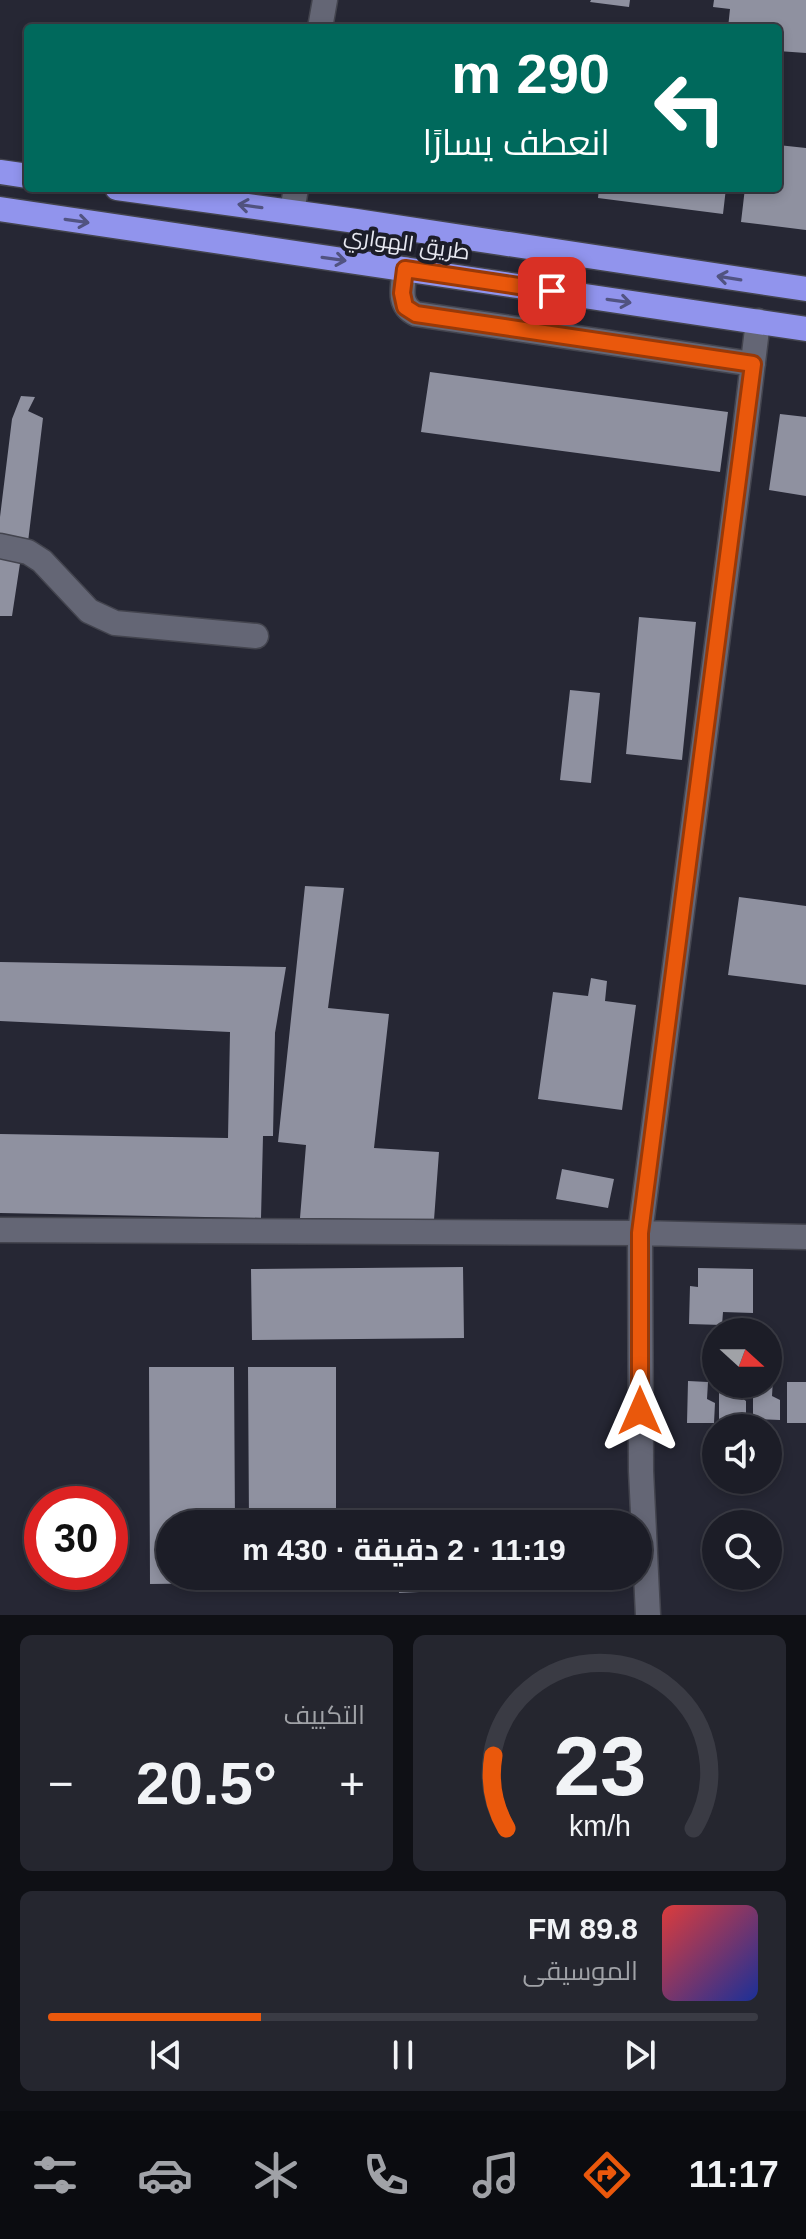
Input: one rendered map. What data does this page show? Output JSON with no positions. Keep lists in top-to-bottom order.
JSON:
{
  "streets": {
    "highway": ["طريق الهواري"]
  },
  "north": "right",
  "page": {
    "turn": ["290 m", "انعطف يسارًا"],
    "limit": "30",
    "trip": "11:19 · 2 دقيقة · 430 m",
    "tile": "التكييف",
    "heat": ["−", "20.5°", "+"],
    "song": ["89.8 FM", "الموسيقى"],
    "tabs": "11:17",
    "gauge": ["23", "km/h"]
  }
}
